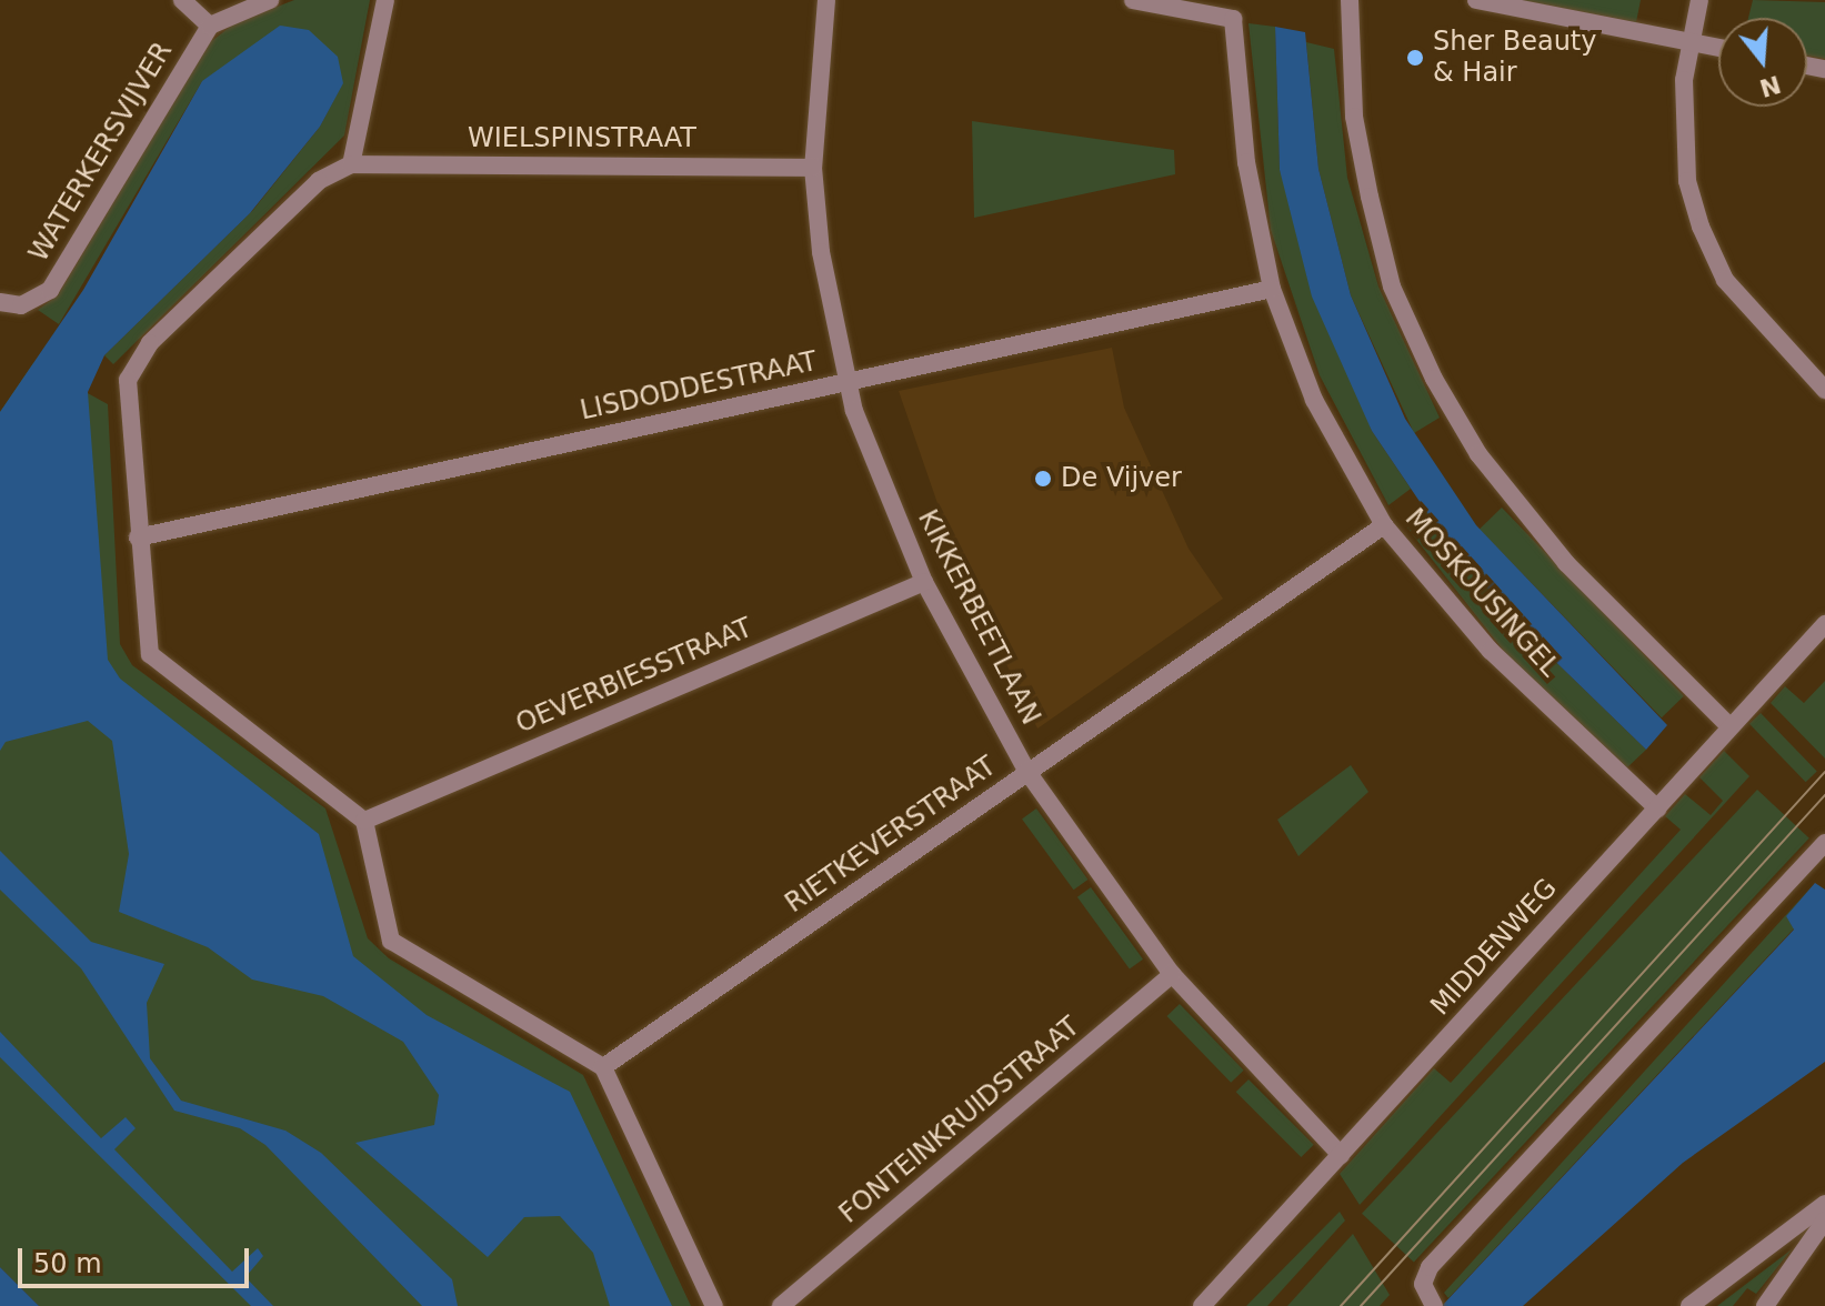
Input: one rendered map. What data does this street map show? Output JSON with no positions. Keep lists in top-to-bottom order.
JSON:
{
  "streets": {
    "street": [
      "WIELSPINSTRAAT",
      "WATERKERSVIJVER",
      "LISDODDESTRAAT",
      "MOSKOUSINGEL",
      "KIKKERBEETLAAN",
      "OEVERBIESSTRAAT",
      "RIETKEVERSTRAAT",
      "MIDDENWEG",
      "FONTEINKRUIDSTRAAT"
    ]
  },
  "crossings": [
    ["WIELSPINSTRAAT", "KIKKERBEETLAAN"],
    ["LISDODDESTRAAT", "MOSKOUSINGEL"],
    ["LISDODDESTRAAT", "KIKKERBEETLAAN"],
    ["MOSKOUSINGEL", "RIETKEVERSTRAAT"],
    ["MOSKOUSINGEL", "MIDDENWEG"],
    ["KIKKERBEETLAAN", "OEVERBIESSTRAAT"],
    ["KIKKERBEETLAAN", "RIETKEVERSTRAAT"],
    ["KIKKERBEETLAAN", "MIDDENWEG"],
    ["KIKKERBEETLAAN", "FONTEINKRUIDSTRAAT"]
  ],
  "places": ["Sher Beauty & Hair", "De Vijver"],
  "scale_bar": "50 m",
  "north": "bottom"
}
